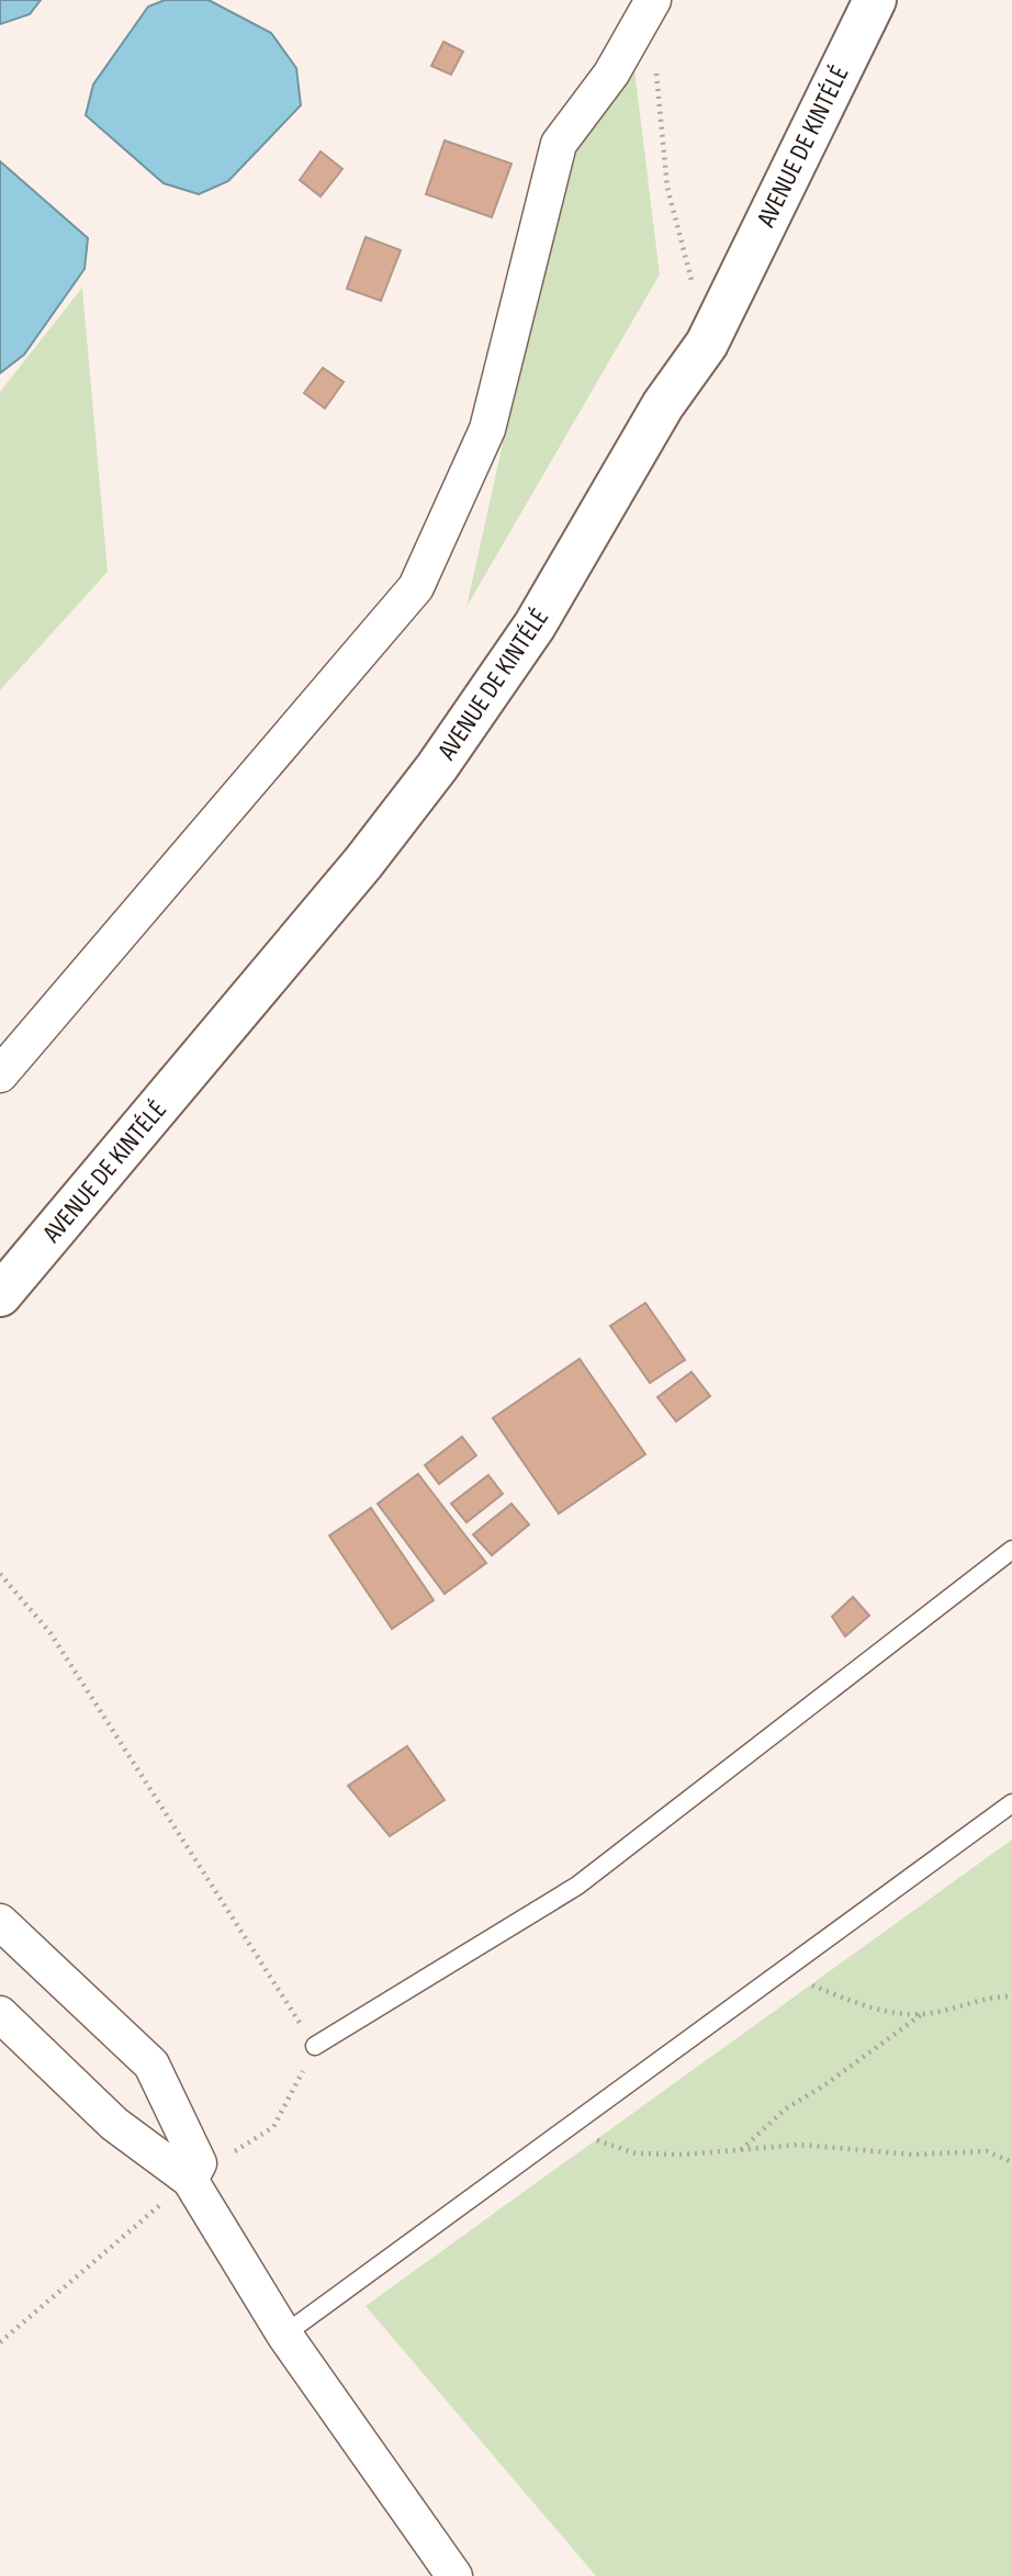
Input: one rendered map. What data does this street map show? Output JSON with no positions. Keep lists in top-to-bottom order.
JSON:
{
  "streets": {
    "main road": ["AVENUE DE KINTÉLÉ"]
  }
}
